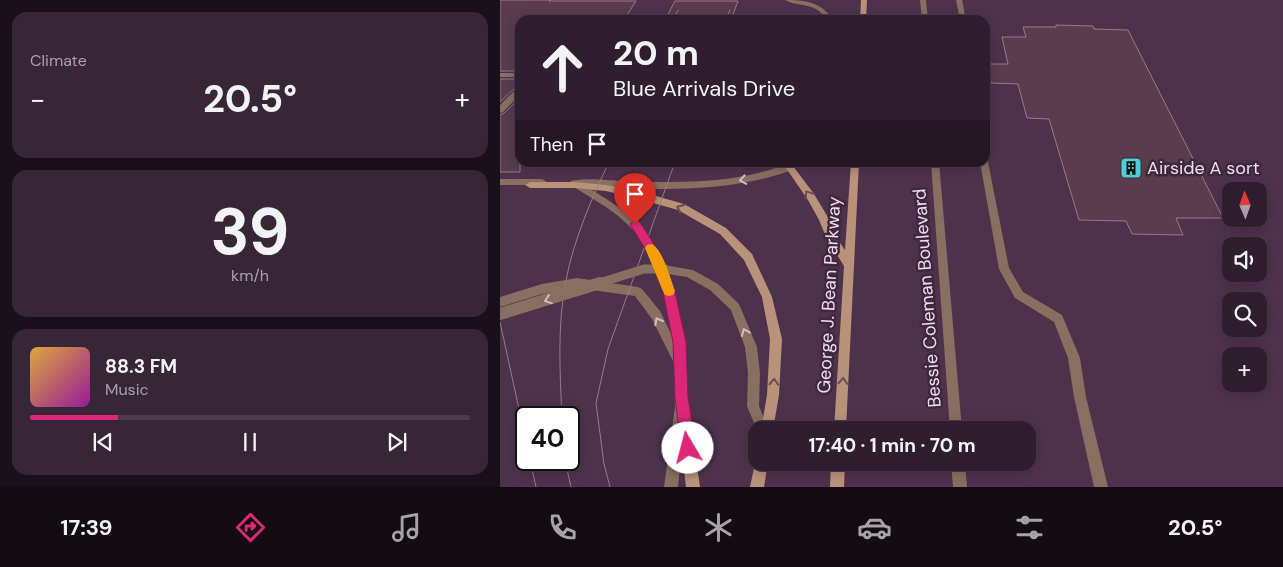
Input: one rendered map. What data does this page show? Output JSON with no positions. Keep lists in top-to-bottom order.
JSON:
{
  "streets": {
    "street": ["George J. Bean Parkway", "Bessie Coleman Boulevard"]
  },
  "one_way": ["George J. Bean Parkway"],
  "places": {
    "building": ["Airside A sort"]
  },
  "north": "top",
  "page": {
    "tile": [
      "Climate",
      ["39", "km/h"]
    ],
    "turn": ["20 m", "Blue Arrivals Drive"],
    "heat": ["−", "20.5°", "+"],
    "then": "Then",
    "map_buttons": "+",
    "song": ["88.3 FM", "Music"],
    "limit": "40",
    "trip": "17:40 · 1 min · 70 m",
    "tabs": ["17:39", "20.5°"]
  }
}
